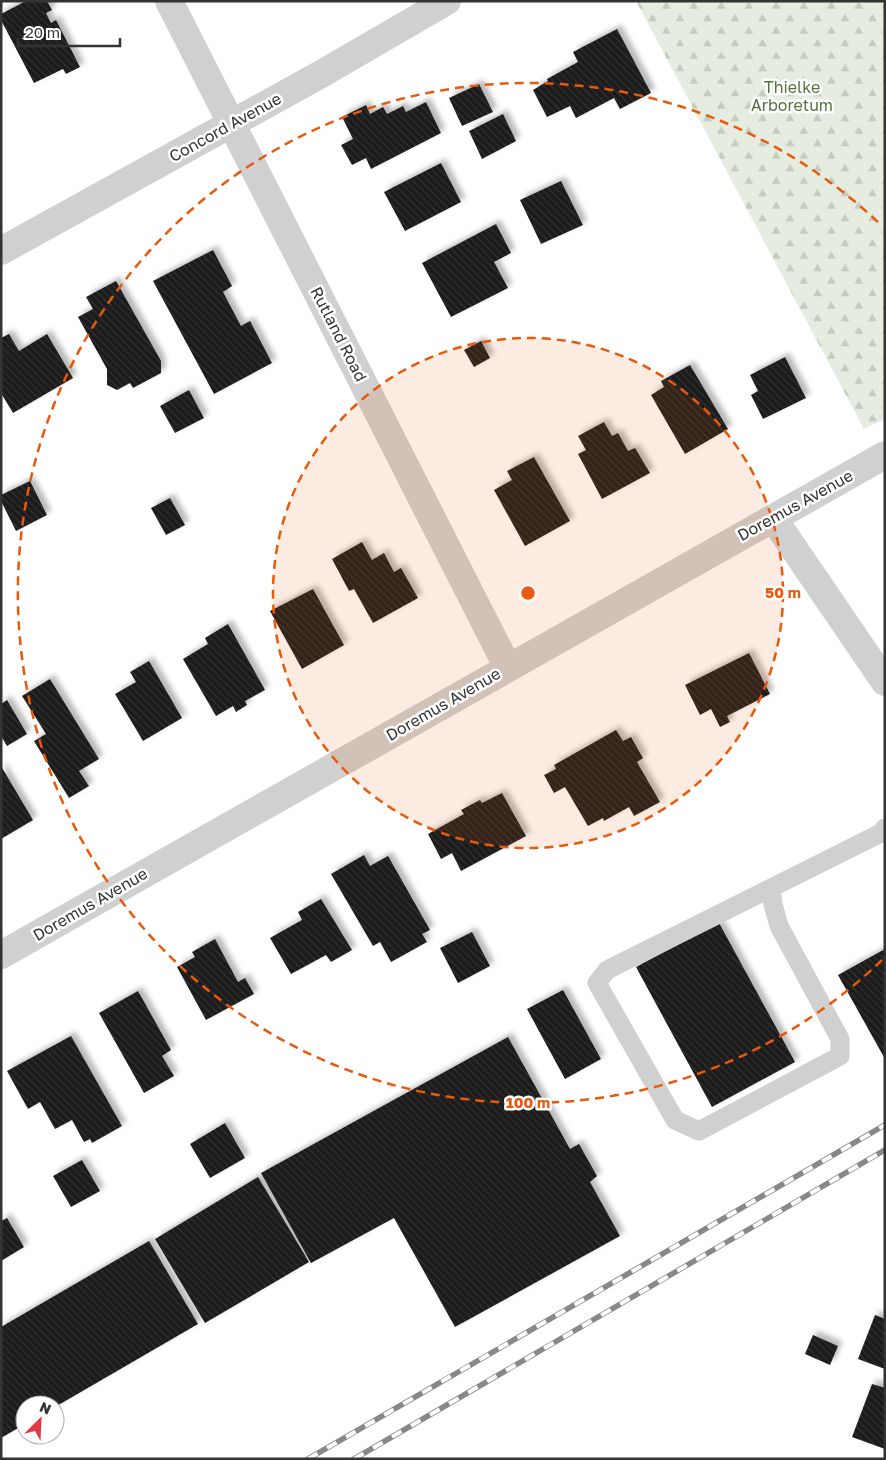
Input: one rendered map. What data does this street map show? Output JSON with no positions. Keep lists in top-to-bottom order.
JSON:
{
  "streets": {
    "street": ["Concord Avenue", "Rutland Road", "Doremus Avenue"]
  },
  "crossings": [
    ["Concord Avenue", "Rutland Road"],
    ["Rutland Road", "Doremus Avenue"]
  ],
  "parks": ["Thielke Arboretum"],
  "scale_bar": "20 m",
  "north": "top right",
  "rings": ["50 m", "100 m"]
}
